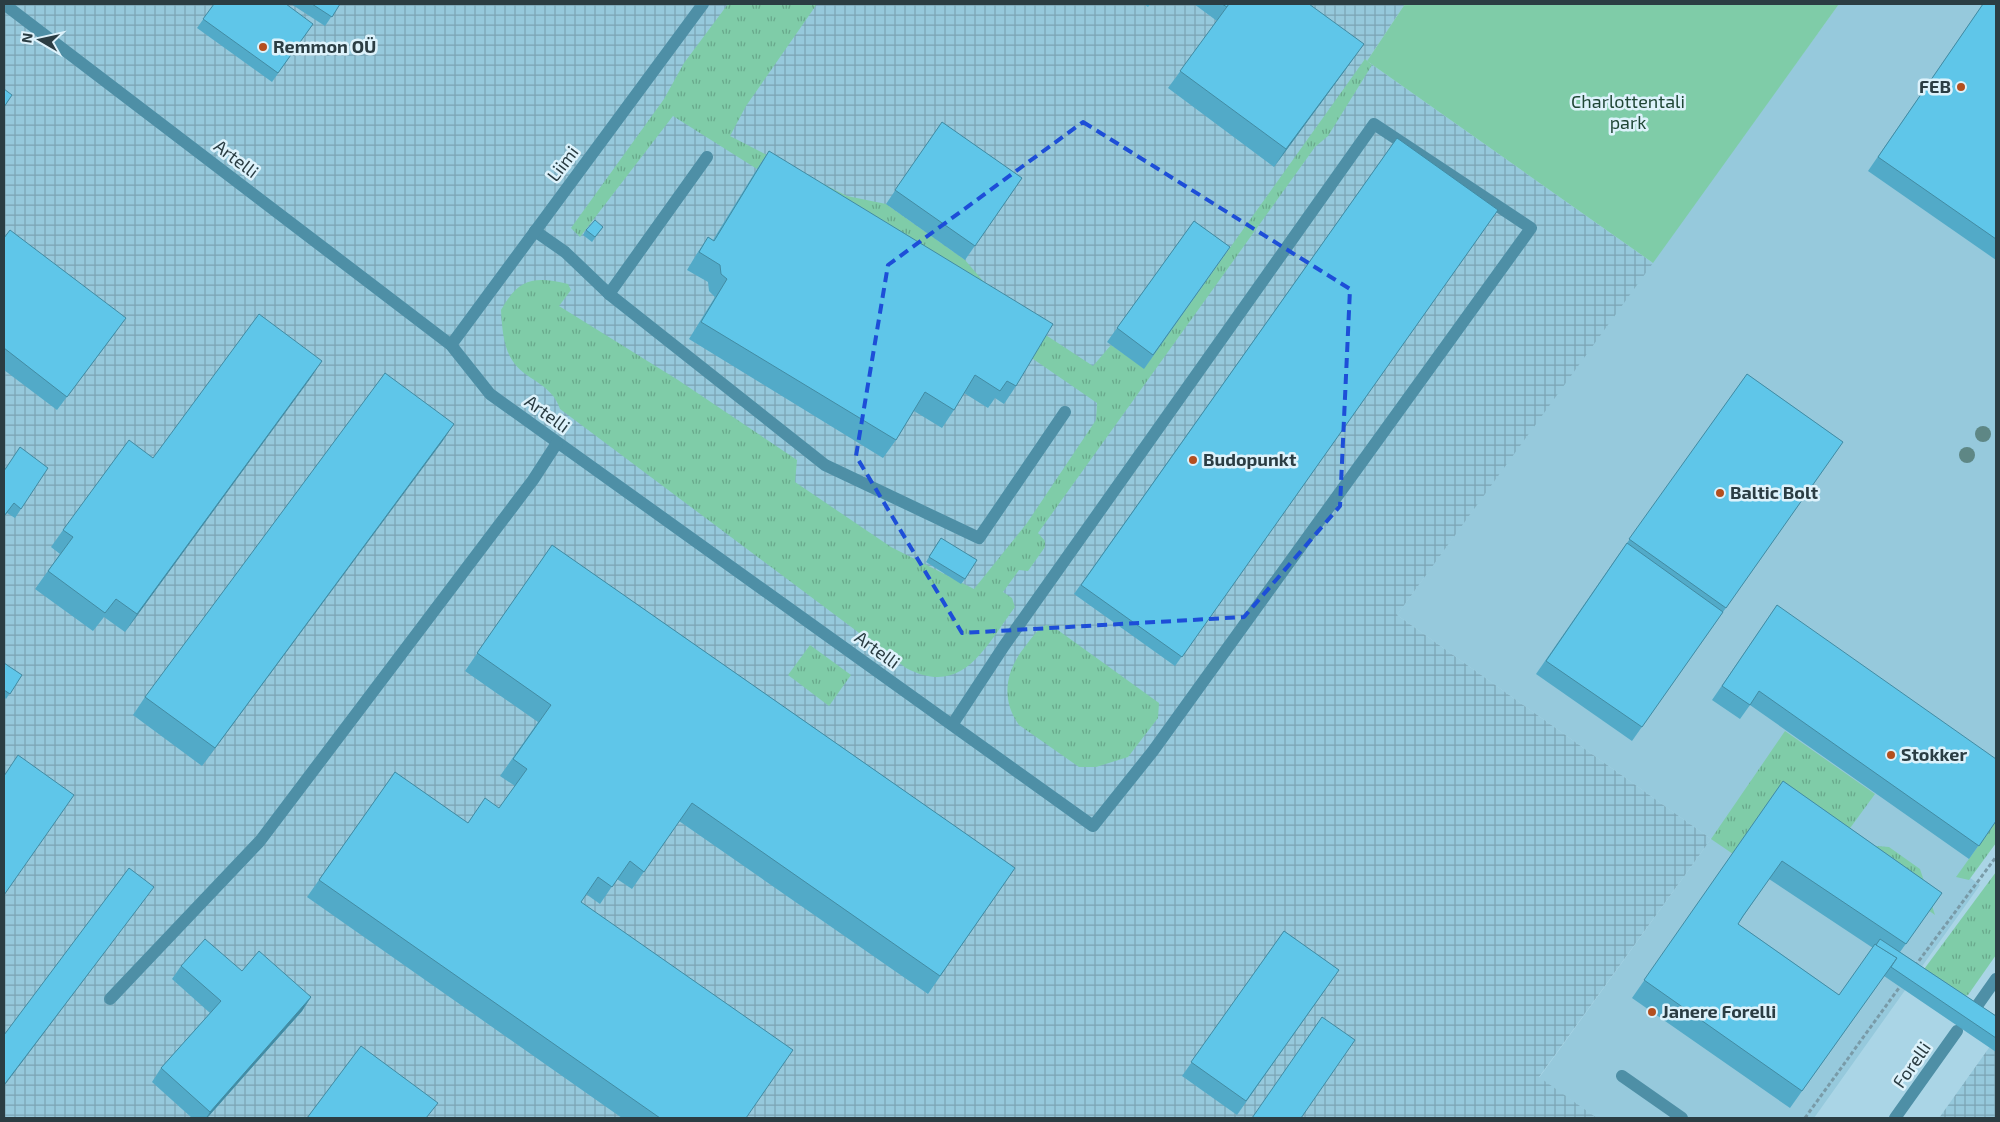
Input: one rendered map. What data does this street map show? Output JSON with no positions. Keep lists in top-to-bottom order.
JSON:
{
  "streets": {
    "street": ["Artelli", "Liimi", "Forelli"]
  },
  "crossings": [
    ["Artelli", "Liimi"]
  ],
  "parks": ["Charlottentali park"],
  "places": [
    "Remmon OÜ",
    "FEB",
    "Budopunkt",
    "Baltic Bolt",
    "Stokker",
    "Janere Forelli"
  ],
  "north": "left"
}
